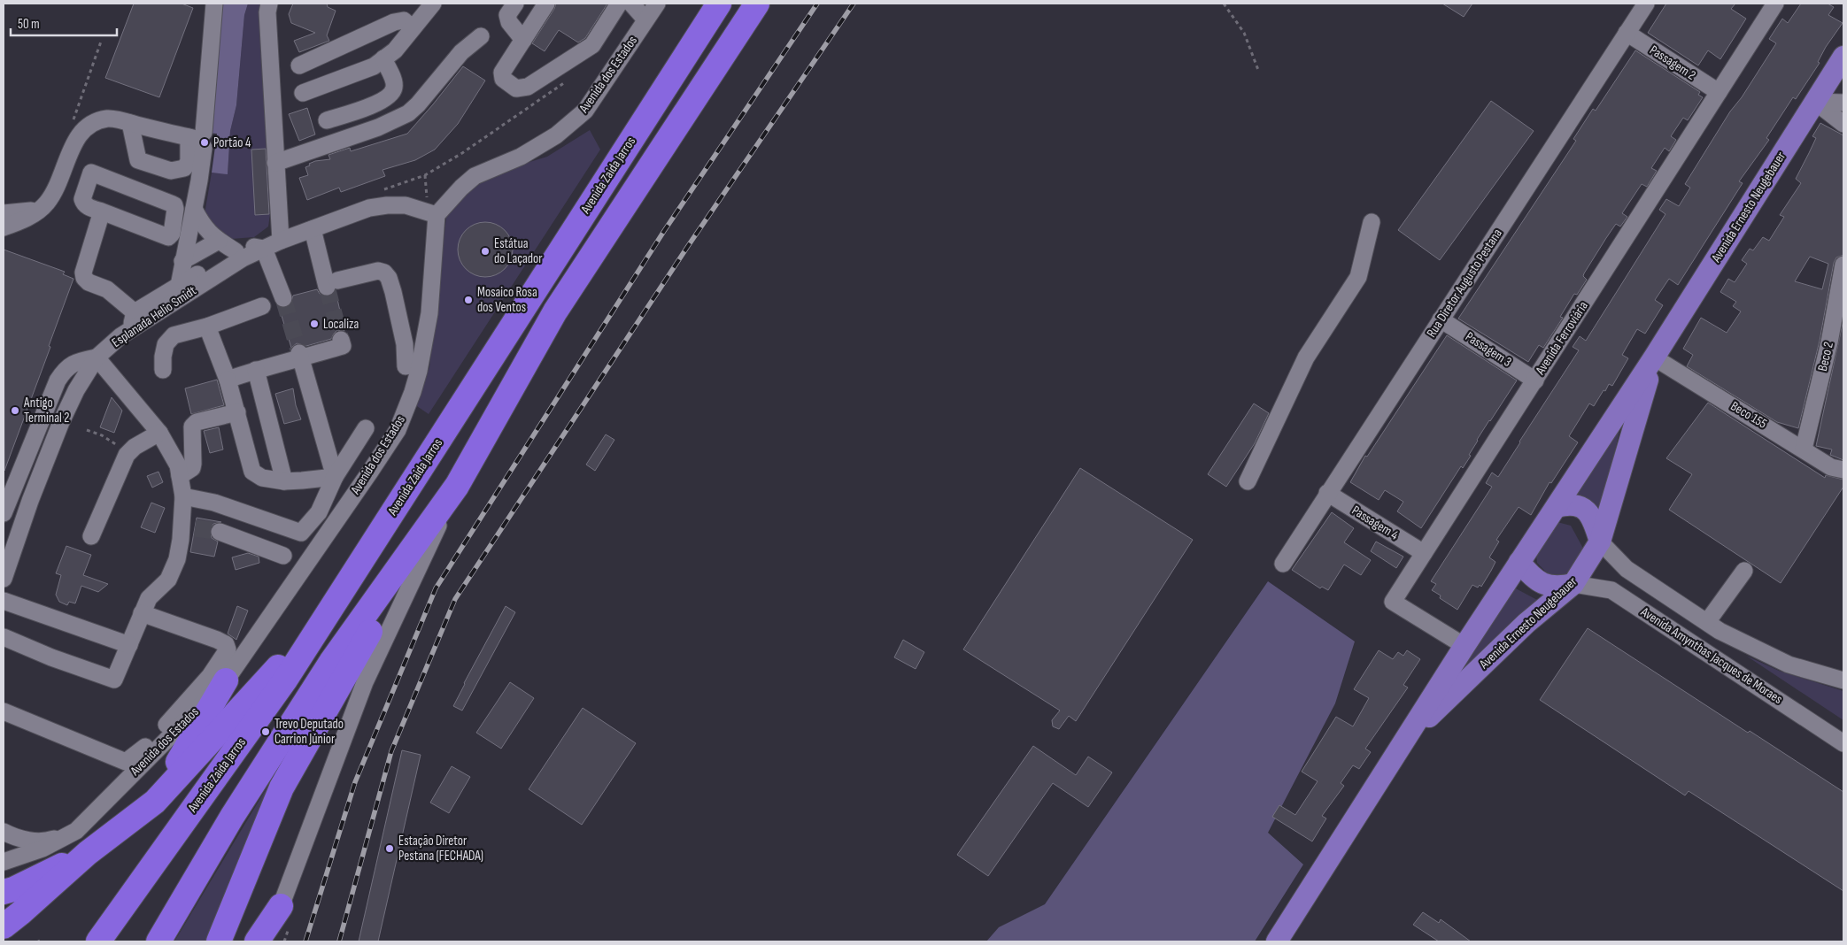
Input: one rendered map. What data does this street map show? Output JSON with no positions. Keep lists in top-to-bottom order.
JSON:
{
  "streets": {
    "highway": ["Avenida Zaida Jarros"],
    "main road": ["Avenida Ernesto Neugebauer"],
    "street": [
      "Passagem 2",
      "Avenida dos Estados",
      "Rua Diretor Augusto Pestana",
      "Esplanada Helio Smidt",
      "Avenida Ferroviária",
      "Passagem 3",
      "Beco 2",
      "Beco 155",
      "Passagem 4",
      "Avenida Amynthas Jacques de Moraes"
    ]
  },
  "crossings": [
    ["Passagem 2", "Rua Diretor Augusto Pestana"],
    ["Passagem 2", "Avenida Ferroviária"],
    ["Avenida dos Estados", "Esplanada Helio Smidt"],
    ["Avenida Ernesto Neugebauer", "Avenida Ferroviária"],
    ["Avenida Ernesto Neugebauer", "Beco 155"],
    ["Avenida Ernesto Neugebauer", "Avenida Amynthas Jacques de Moraes"],
    ["Rua Diretor Augusto Pestana", "Passagem 3"],
    ["Rua Diretor Augusto Pestana", "Passagem 4"],
    ["Avenida Ferroviária", "Passagem 3"],
    ["Avenida Ferroviária", "Passagem 4"],
    ["Beco 2", "Beco 155"]
  ],
  "places": [
    "Portão 4",
    "Estátua do Laçador",
    "Mosaico Rosa dos Ventos",
    "Localiza",
    "Antigo Terminal 2",
    "Trevo Deputado Carrion Júnior",
    "Estação Diretor Pestana (FECHADA)"
  ],
  "scale_bar": "50 m"
}
